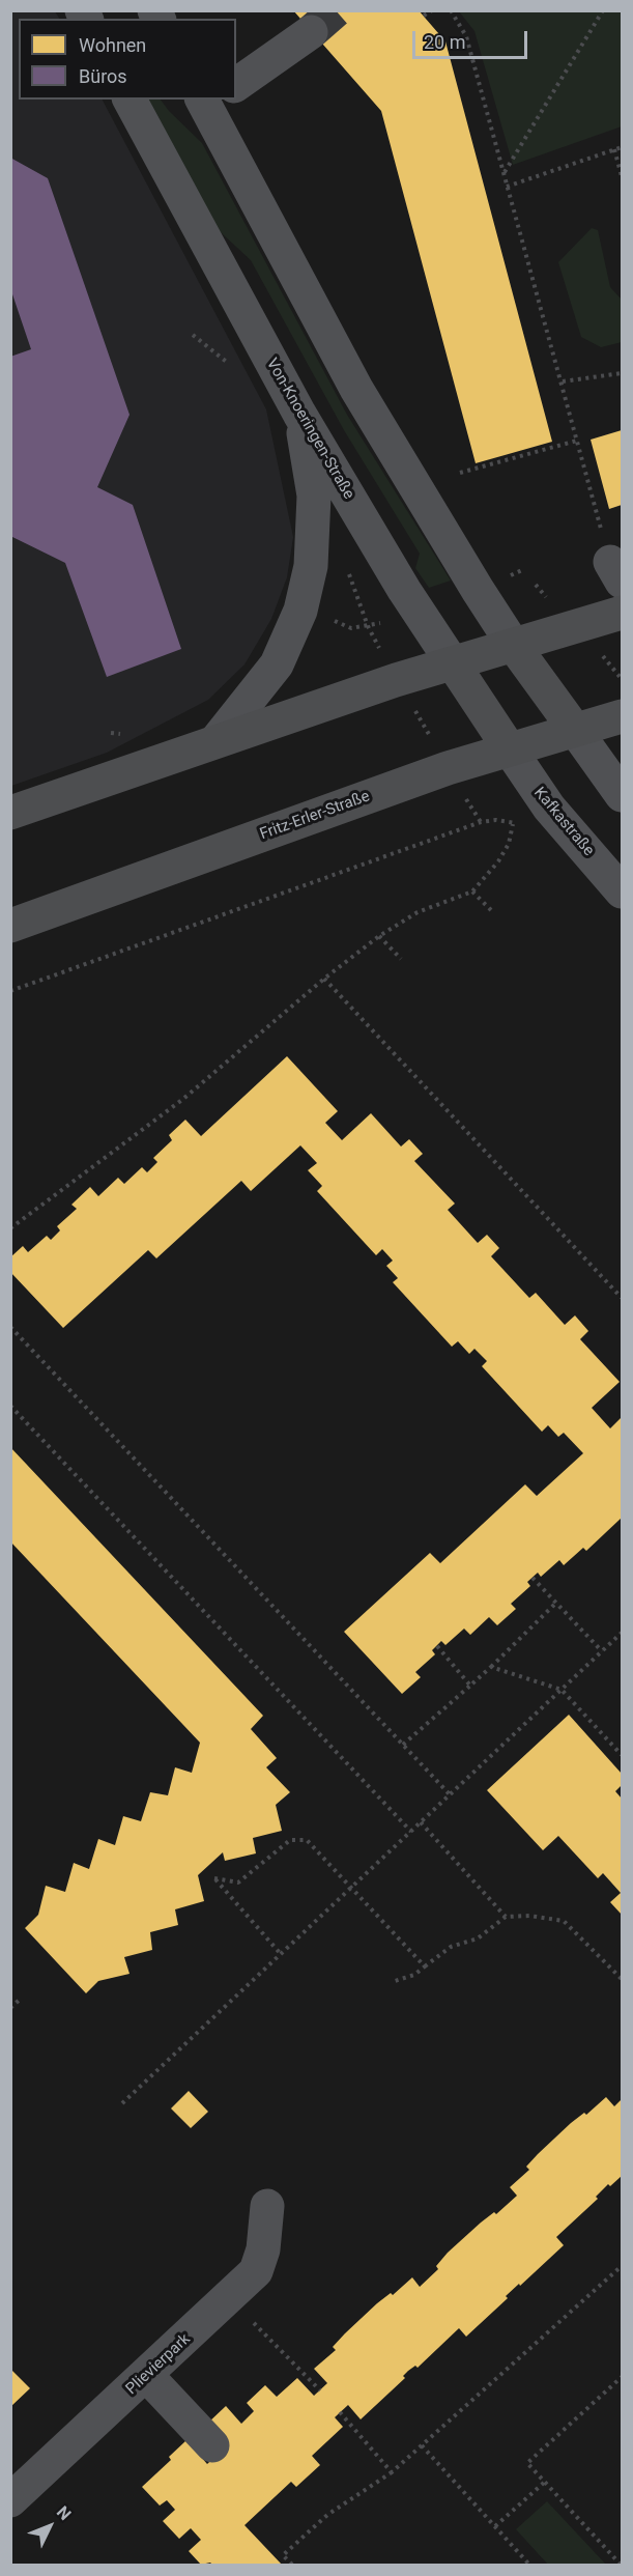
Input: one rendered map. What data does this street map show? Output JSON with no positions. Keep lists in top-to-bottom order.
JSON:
{
  "streets": {
    "main road": ["Von-Knoeringen-Straße", "Fritz-Erler-Straße"],
    "street": ["Kafkastraße", "Plievierpark"]
  },
  "crossings": [
    ["Von-Knoeringen-Straße", "Fritz-Erler-Straße"],
    ["Von-Knoeringen-Straße", "Kafkastraße"],
    ["Fritz-Erler-Straße", "Kafkastraße"]
  ],
  "legend": ["Wohnen", "Büros"],
  "scale_bar": "20 m",
  "north": "top right"
}
